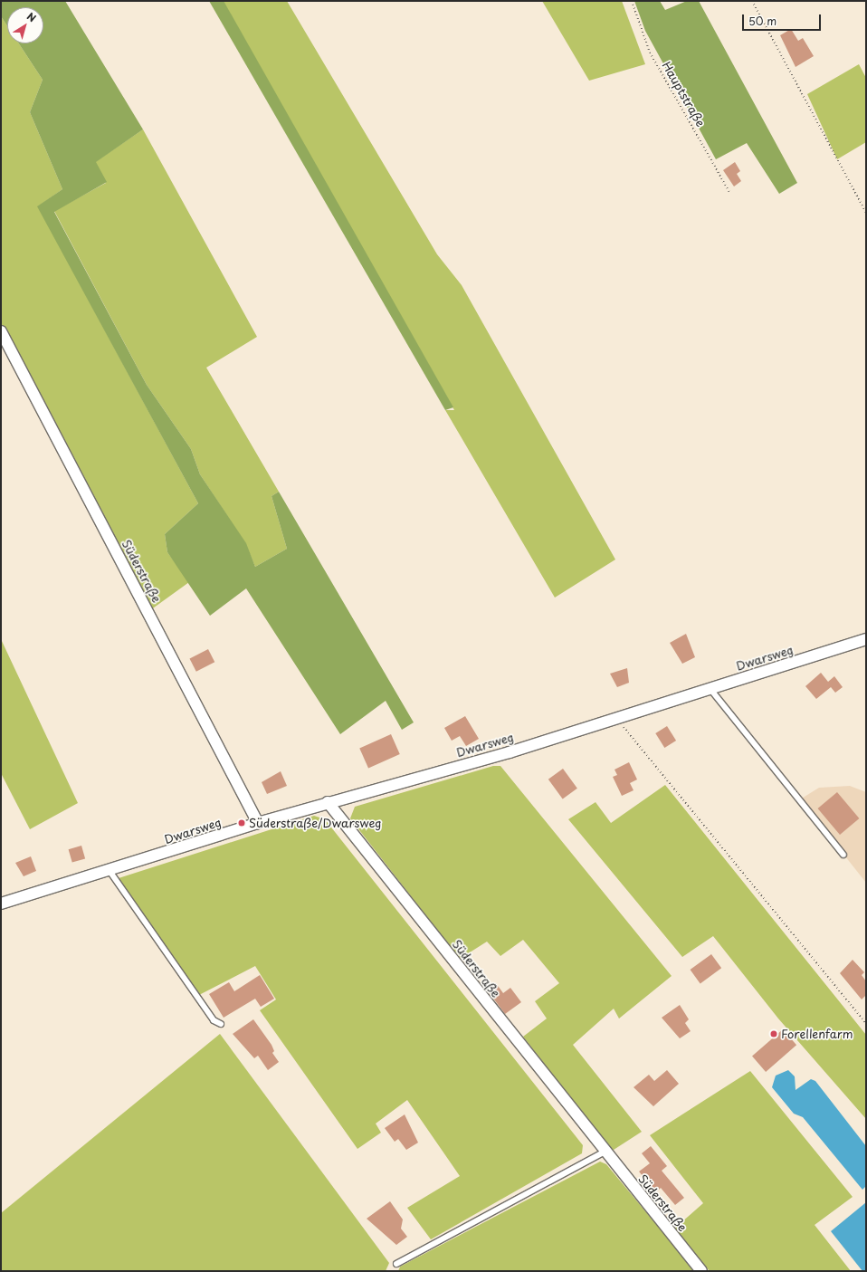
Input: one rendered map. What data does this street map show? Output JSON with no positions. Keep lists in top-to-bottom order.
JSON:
{
  "streets": {
    "street": ["Süderstraße", "Dwarsweg"],
    "path": ["Hauptstraße"]
  },
  "crossings": [
    ["Süderstraße", "Dwarsweg"]
  ],
  "places": ["Süderstraße/Dwarsweg", "Forellenfarm"],
  "scale_bar": "50 m",
  "north": "top right"
}
